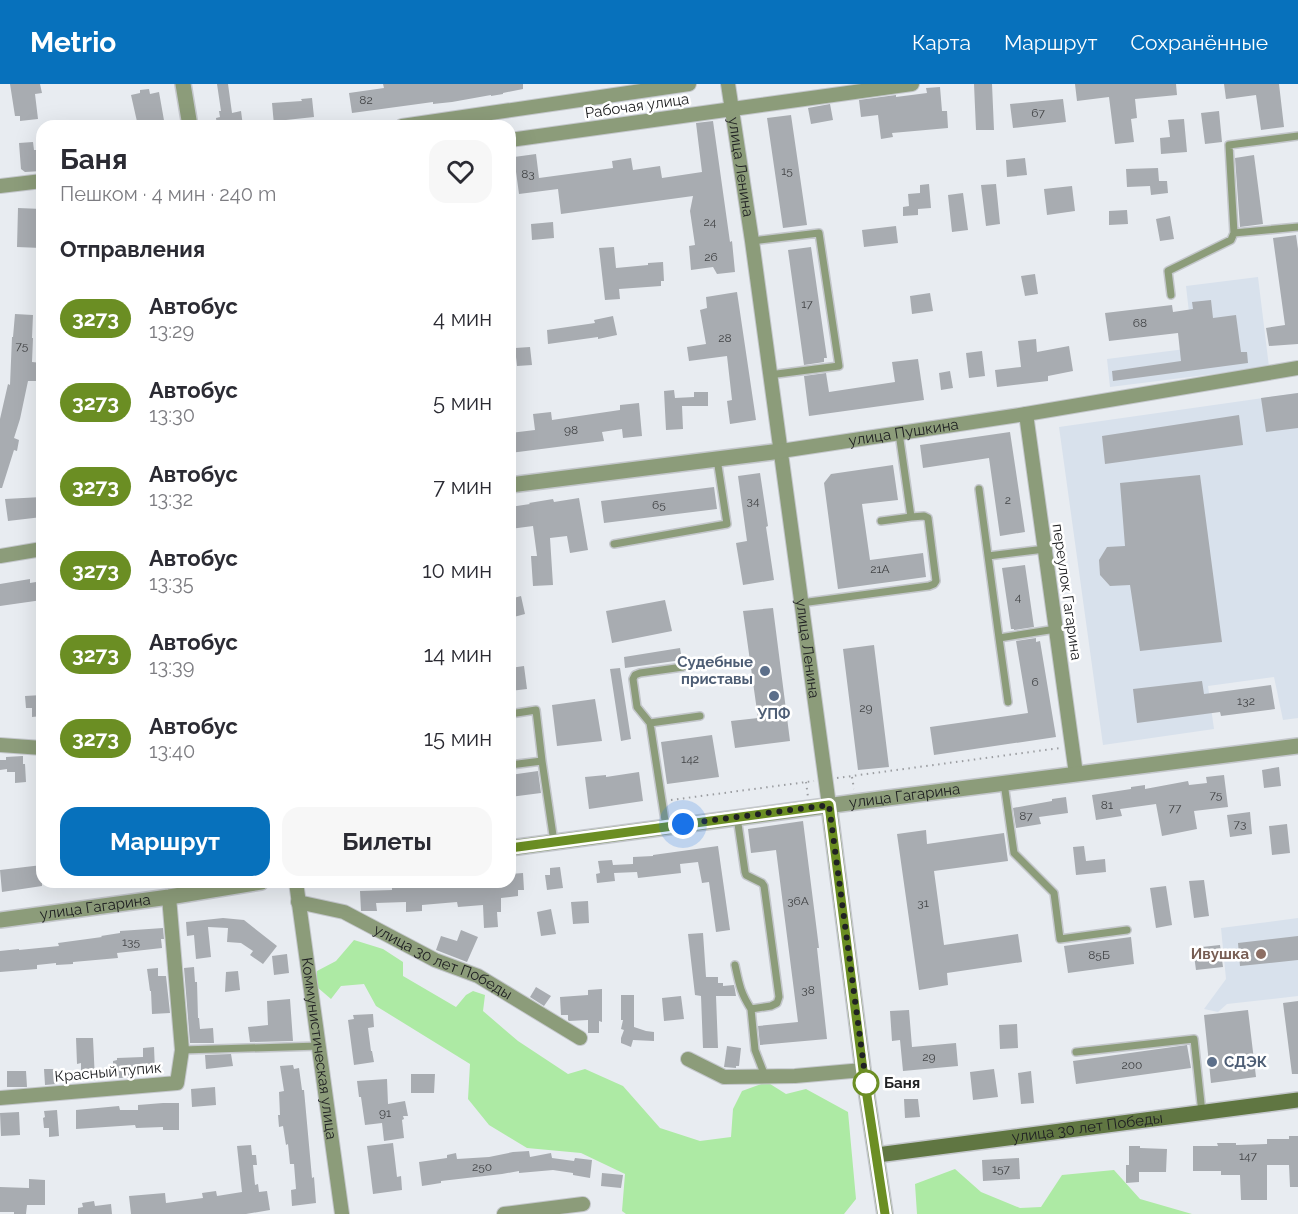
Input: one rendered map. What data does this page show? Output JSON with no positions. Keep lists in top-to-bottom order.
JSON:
{
  "streets": {
    "main road": ["улица 30 лет Победы"],
    "street": [
      "Рабочая улица",
      "улица Ленина",
      "улица Пушкина",
      "переулок Гагарина",
      "улица Гагарина",
      "Коммунистическая улица",
      "Красный тупик"
    ]
  },
  "crossings": [
    ["Рабочая улица", "улица Ленина"],
    ["улица Ленина", "улица Пушкина"],
    ["улица Ленина", "улица Гагарина"],
    ["улица Ленина", "улица 30 лет Победы"],
    ["улица Пушкина", "переулок Гагарина"],
    ["переулок Гагарина", "улица Гагарина"],
    ["улица Гагарина", "Красный тупик"],
    ["улица 30 лет Победы", "Коммунистическая улица"]
  ],
  "places": [
    "Судебные приставы",
    "УПФ",
    "Ивушка",
    "СДЭК",
    "Баня"
  ],
  "lines": ["bus line 3273"],
  "house_numbers": [
    "82",
    "67",
    "15",
    "83",
    "24",
    "26",
    "17",
    "68",
    "28",
    "75",
    "98",
    "2",
    "34",
    "65",
    "21А",
    "4",
    "6",
    "132",
    "29",
    "142",
    "75",
    "81",
    "77",
    "87",
    "73",
    "36А",
    "31",
    "135",
    "85Б",
    "38",
    "29",
    "200",
    "91",
    "147",
    "250",
    "157"
  ],
  "page": {
    "header": "Metrio",
    "nav": ["Карта", "Маршрут", "Сохранённые"],
    "heading": [
      ["Баня", "Пешком · 4 мин · 240 m"],
      "Отправления"
    ],
    "list": [
      {
        "mark": "3273",
        "name": "Автобус",
        "note": "13:29",
        "value": "4 мин"
      },
      {
        "mark": "3273",
        "name": "Автобус",
        "note": "13:30",
        "value": "5 мин"
      },
      {
        "mark": "3273",
        "name": "Автобус",
        "note": "13:32",
        "value": "7 мин"
      },
      {
        "mark": "3273",
        "name": "Автобус",
        "note": "13:35",
        "value": "10 мин"
      },
      {
        "mark": "3273",
        "name": "Автобус",
        "note": "13:39",
        "value": "14 мин"
      },
      {
        "mark": "3273",
        "name": "Автобус",
        "note": "13:40",
        "value": "15 мин"
      }
    ],
    "buttons": ["Маршрут", "Билеты"]
  }
}
